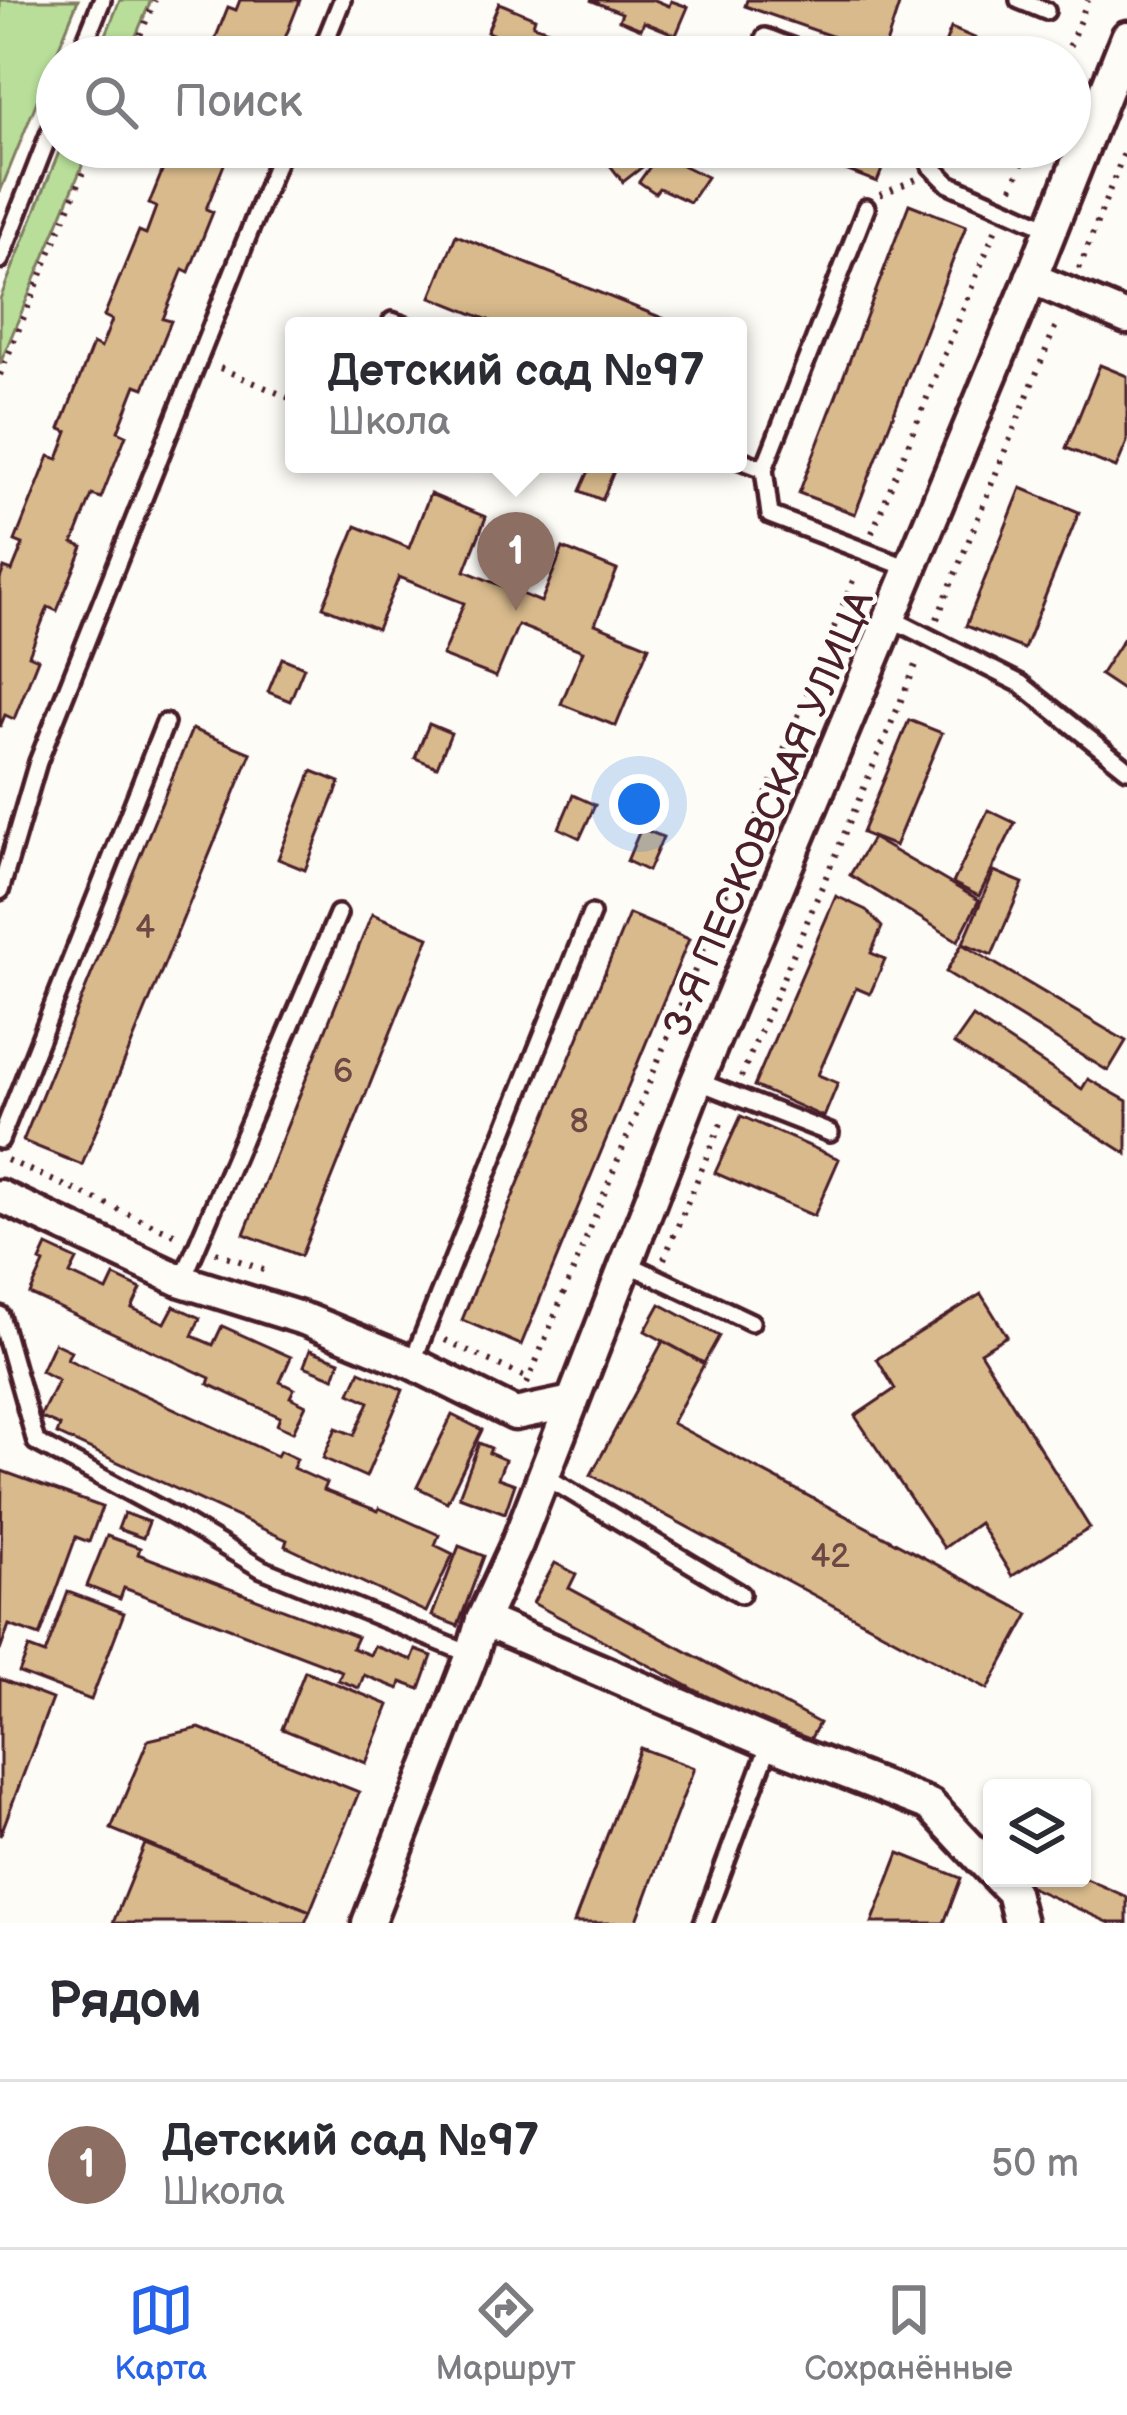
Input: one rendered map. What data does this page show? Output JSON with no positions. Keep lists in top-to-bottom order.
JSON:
{
  "streets": {
    "street": ["3-Я ПЕСКОВСКАЯ УЛИЦА"]
  },
  "house_numbers": [
    "4",
    "6",
    "8",
    "42"
  ],
  "page": {
    "search": "Поиск",
    "popup": ["Детский сад №97", "Школа"],
    "pins": "1",
    "heading": "Рядом",
    "list": [
      {
        "mark": "1",
        "name": "Детский сад №97",
        "note": "Школа",
        "value": "50 m"
      }
    ],
    "nav": ["Карта", "Маршрут", "Сохранённые"]
  }
}
